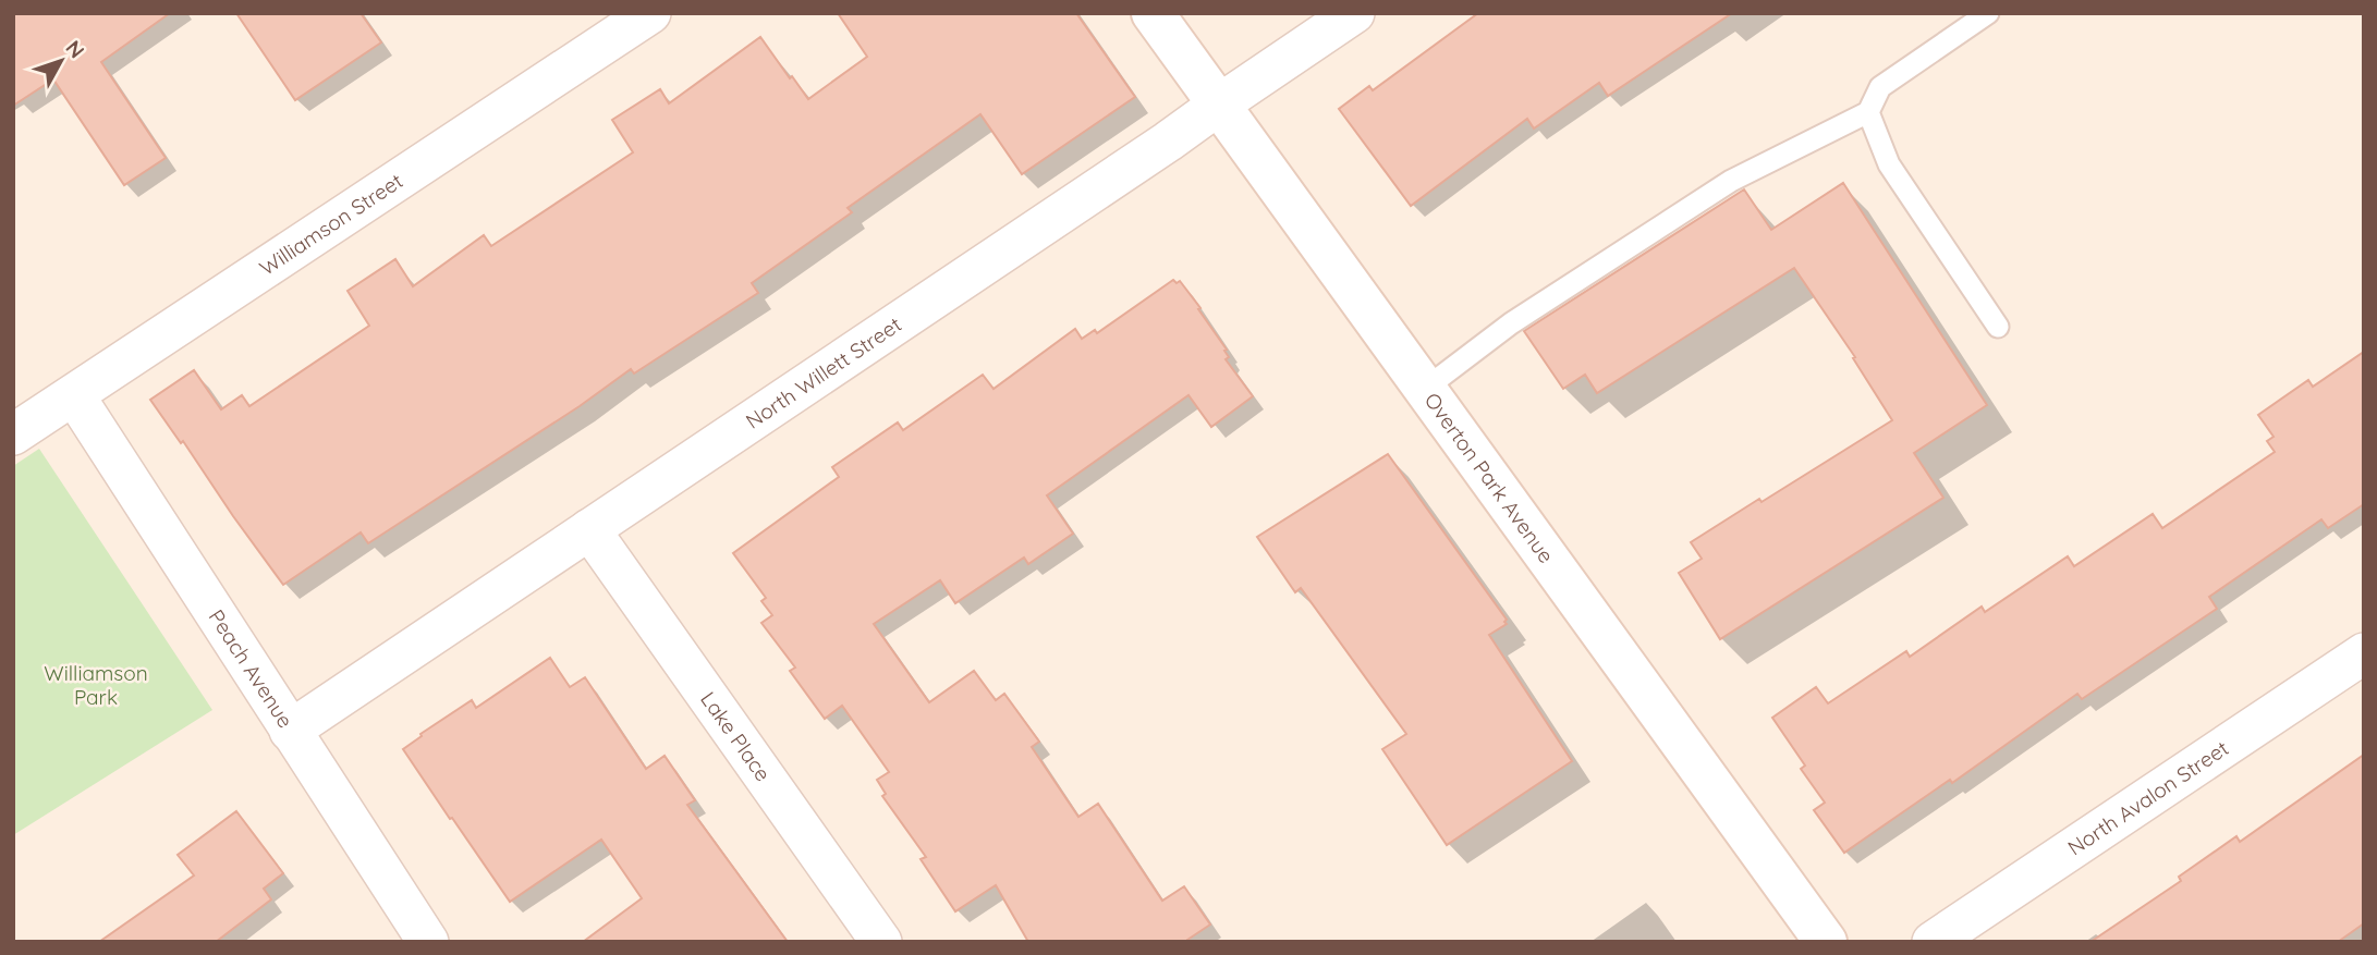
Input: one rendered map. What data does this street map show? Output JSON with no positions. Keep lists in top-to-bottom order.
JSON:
{
  "streets": {
    "street": [
      "Williamson Street",
      "North Willett Street",
      "Overton Park Avenue",
      "Peach Avenue",
      "Lake Place",
      "North Avalon Street"
    ]
  },
  "crossings": [
    ["Williamson Street", "Peach Avenue"],
    ["North Willett Street", "Overton Park Avenue"],
    ["North Willett Street", "Peach Avenue"],
    ["North Willett Street", "Lake Place"]
  ],
  "parks": ["Williamson Park"],
  "north": "top right"
}
